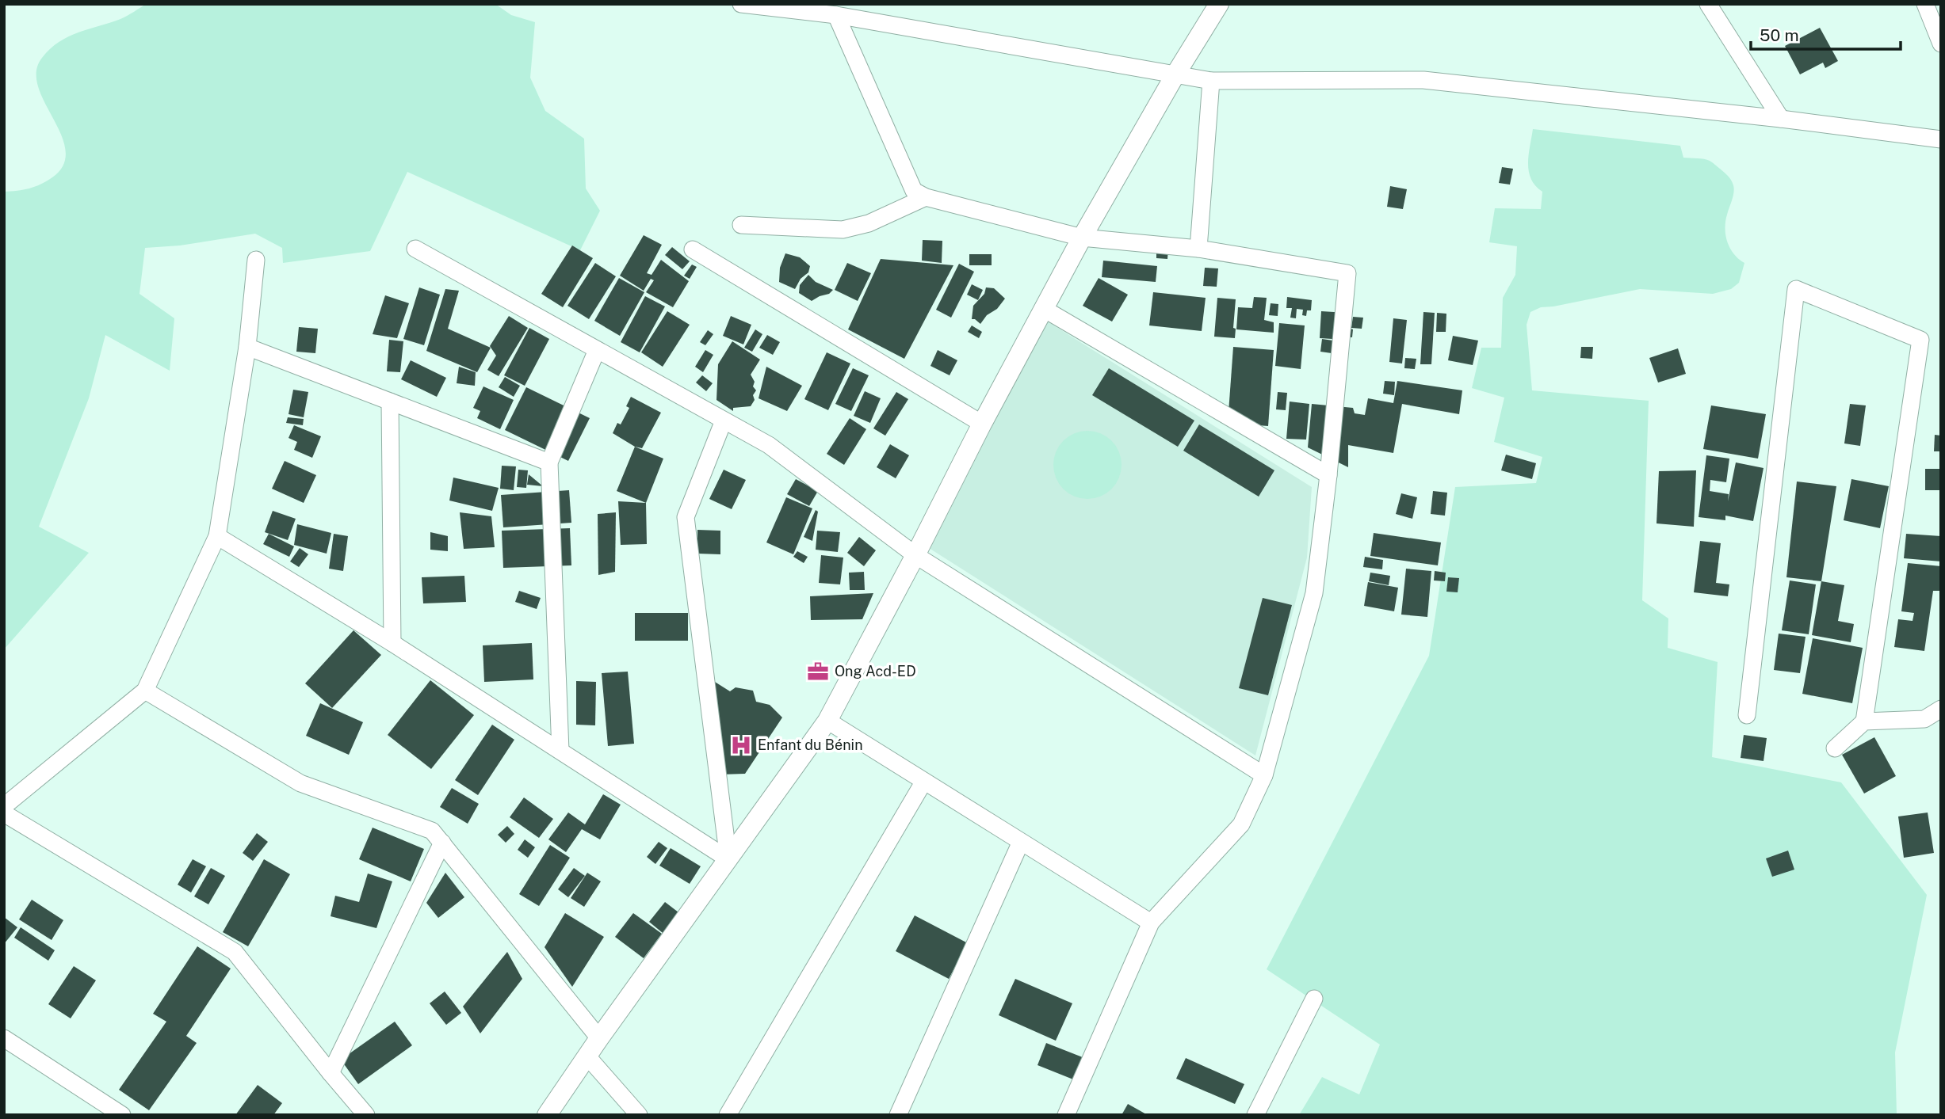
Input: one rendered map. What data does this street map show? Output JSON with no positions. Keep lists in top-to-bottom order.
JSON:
{
  "places": {
    "office": ["Ong Acd-ED"],
    "hospital": ["Enfant du Bénin"]
  },
  "scale_bar": "50 m"
}
